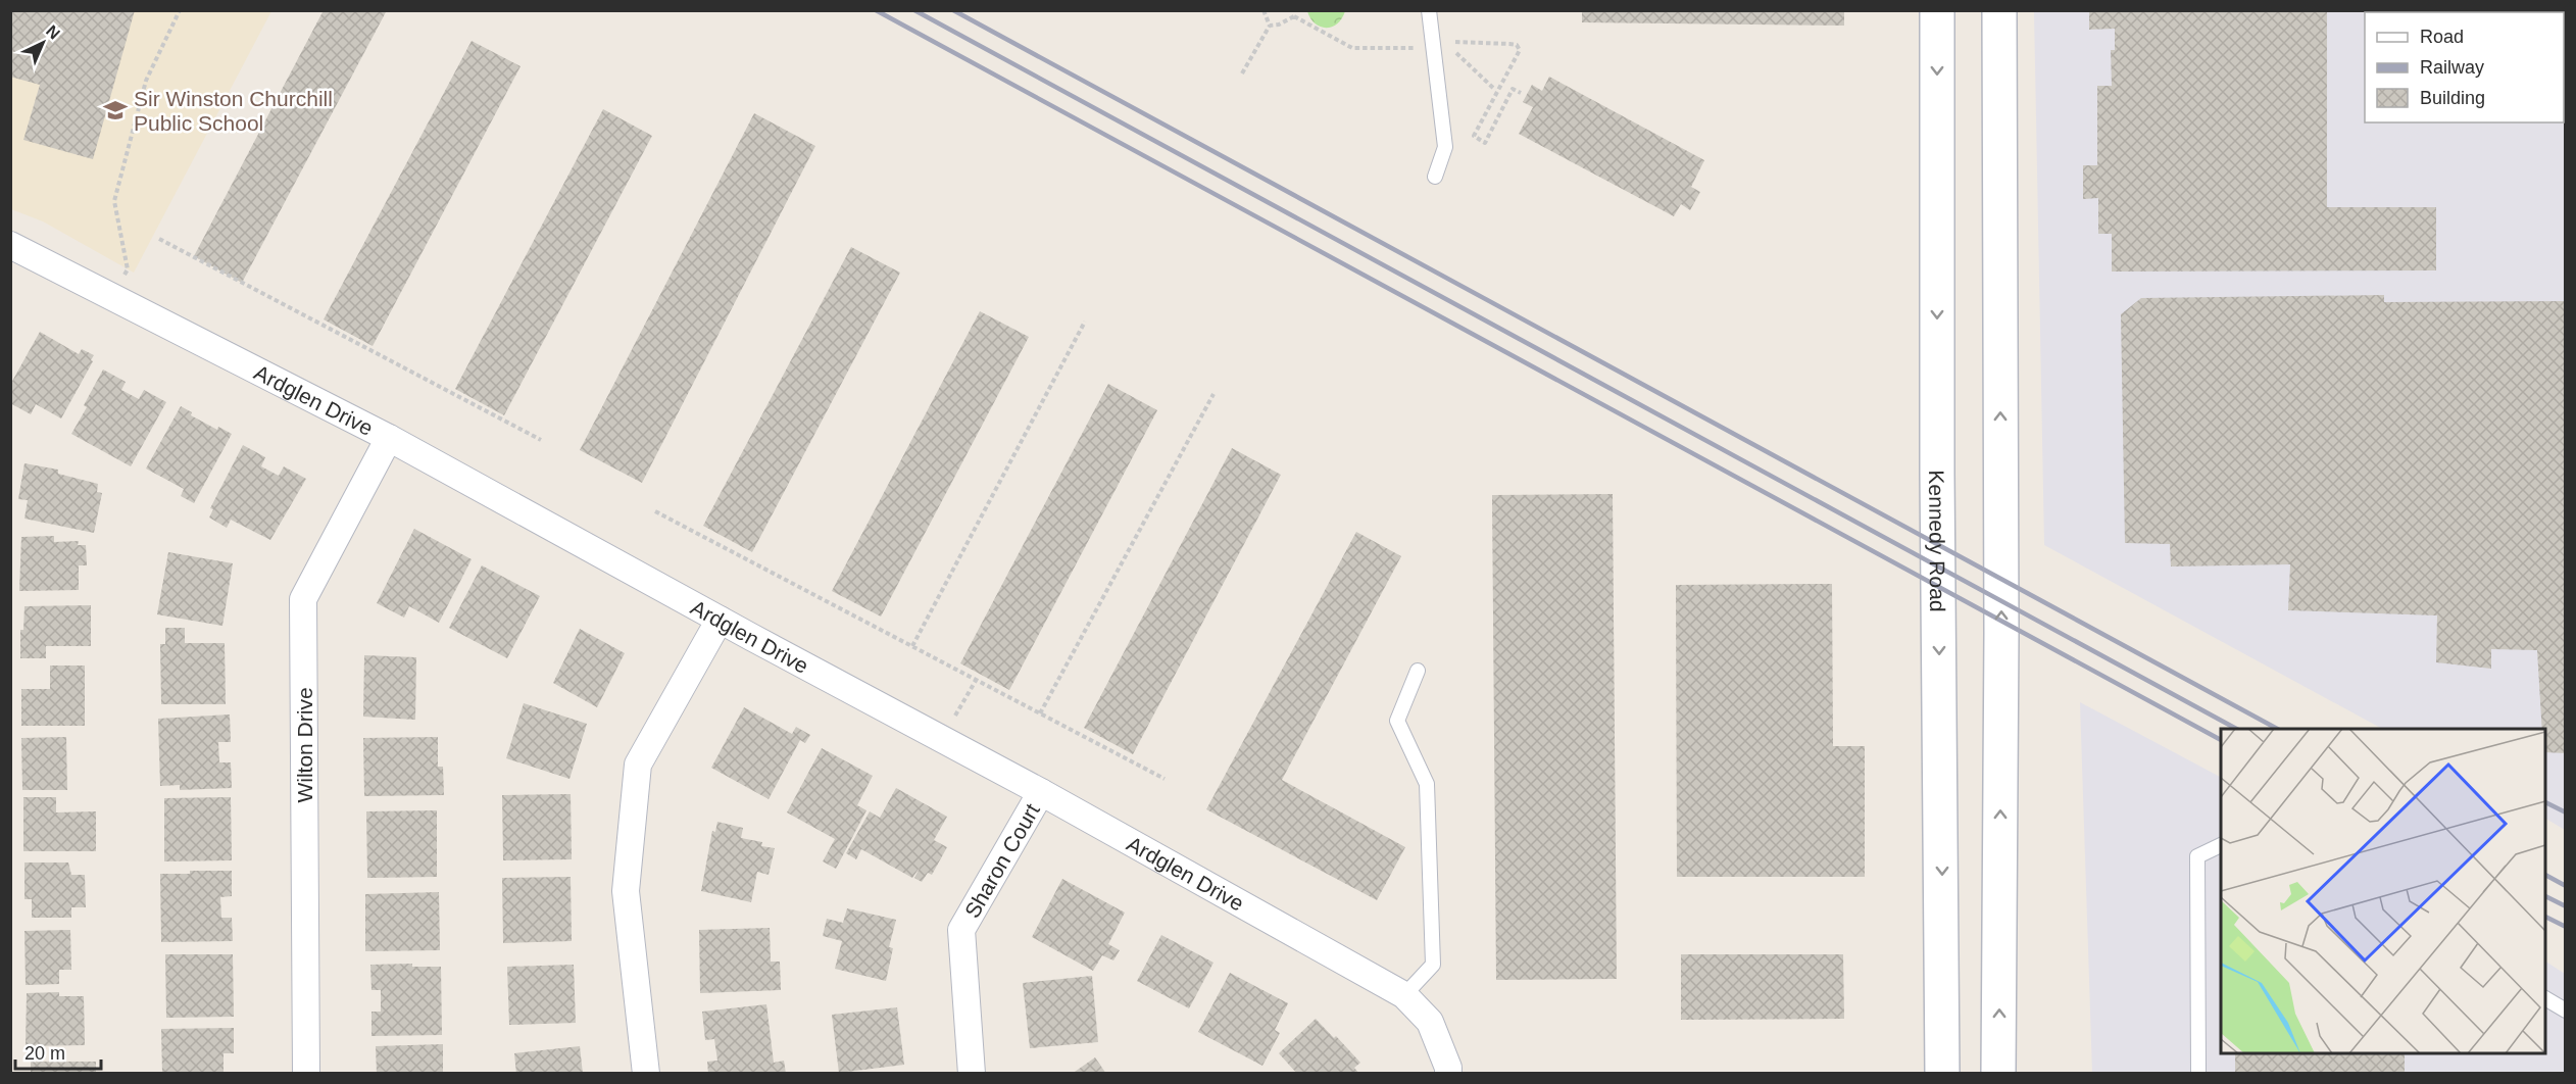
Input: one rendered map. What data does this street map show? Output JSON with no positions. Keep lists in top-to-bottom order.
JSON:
{
  "streets": {
    "main road": ["Kennedy Road"],
    "street": ["Ardglen Drive", "Wilton Drive", "Sharon Court"]
  },
  "crossings": [
    ["Ardglen Drive", "Wilton Drive"],
    ["Ardglen Drive", "Sharon Court"]
  ],
  "places": {
    "school or university": ["Sir Winston Churchill Public School"]
  },
  "legend": ["Road", "Railway", "Building"],
  "scale_bar": "20 m",
  "north": "top right"
}
